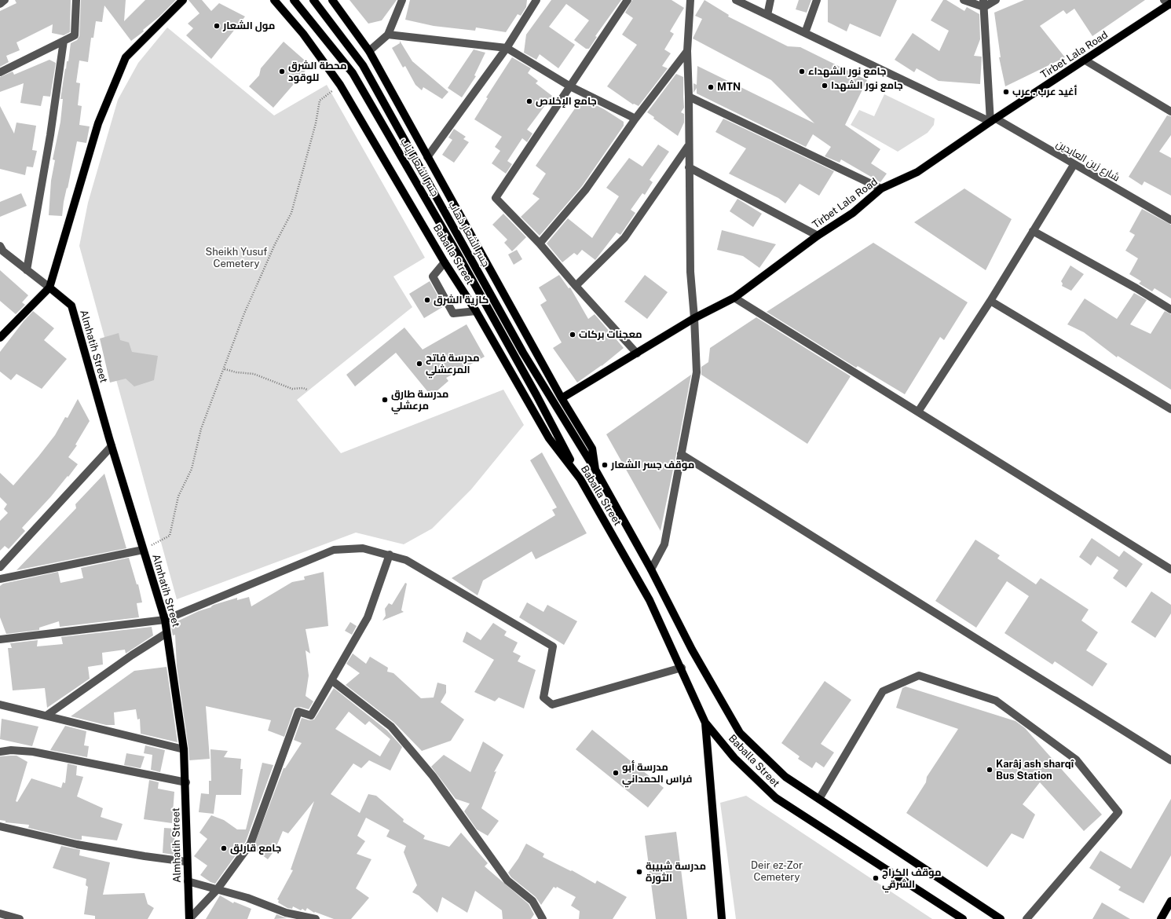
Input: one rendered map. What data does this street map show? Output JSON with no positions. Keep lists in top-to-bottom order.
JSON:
{
  "streets": {
    "main road": [
      "Tirbet Lala Road",
      "جسر الشعار إياب",
      "جسر الشعار ذهاب",
      "Baballa Street",
      "Almhatih Street"
    ],
    "street": ["شارع زين العابدين"]
  },
  "crossings": [
    ["Tirbet Lala Road", "شارع زين العابدين"],
    ["Tirbet Lala Road", "Baballa Street"],
    ["جسر الشعار إياب", "Baballa Street"],
    ["جسر الشعار ذهاب", "Baballa Street"]
  ],
  "parks": ["Sheikh Yusuf Cemetery", "Deir ez-Zor Cemetery"],
  "places": [
    "مول الشعار",
    "محطة الشرق للوقود",
    "جامع نور الشهداء",
    "جامع نور الشهدا",
    "MTN",
    "أغيد عرب . عرب",
    "جامع الإخلاص",
    "كازية الشرق",
    "معجنات بركات",
    "مدرسة فاتح المرعشلي",
    "مدرسة طارق مرعشلي",
    "موقف جسر الشعار",
    "Karâj ash sharqî Bus Station",
    "مدرسة أبو فراس الحمداني",
    "جامع قارلق",
    "مدرسة شبيبة الثورة",
    "موقف الكراج الشرقي"
  ]
}
